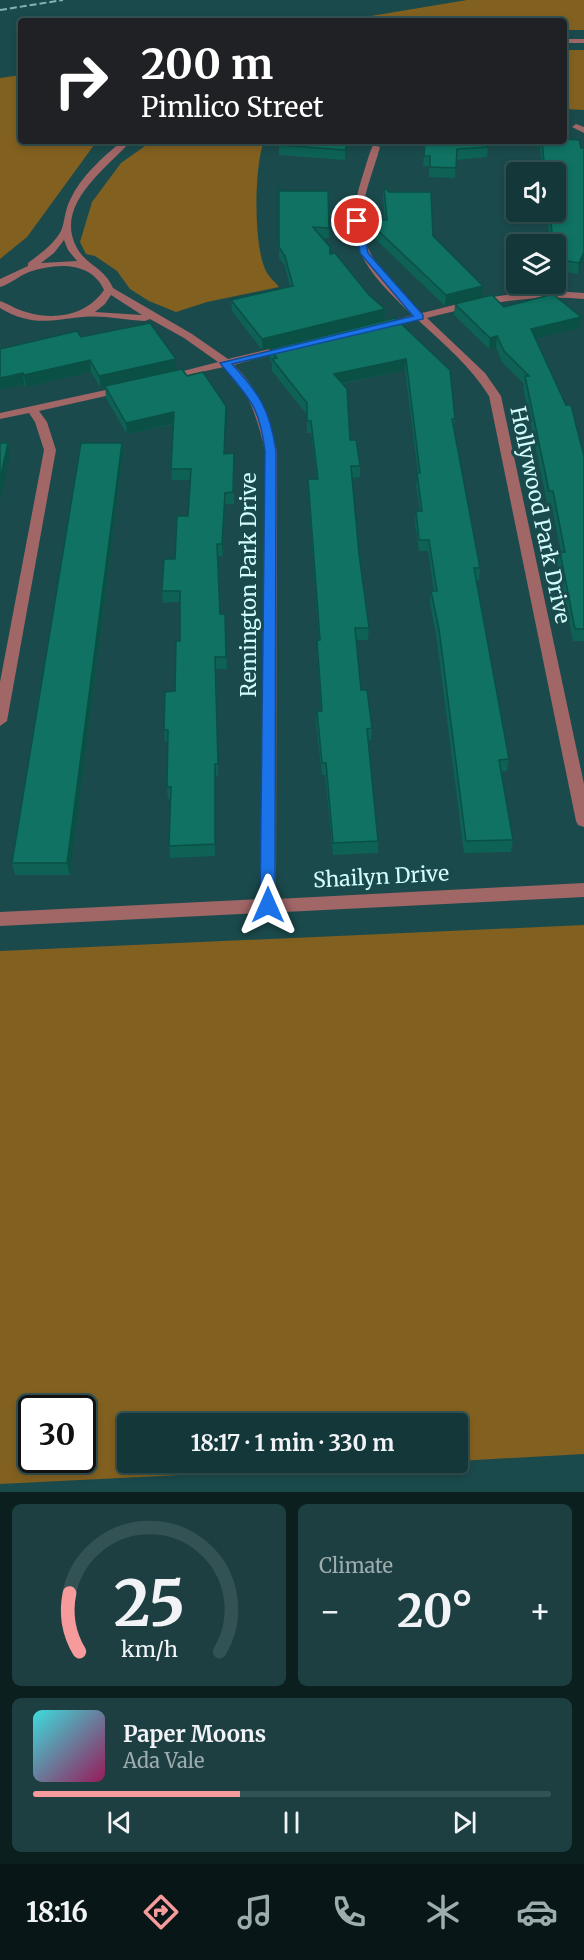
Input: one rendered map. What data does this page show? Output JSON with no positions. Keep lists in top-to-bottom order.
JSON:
{
  "streets": {
    "street": ["Hollywood Park Drive", "Remington Park Drive", "Shailyn Drive"]
  },
  "crossings": [
    ["Remington Park Drive", "Shailyn Drive"]
  ],
  "page": {
    "turn": ["200 m", "Pimlico Street"],
    "limit": "30",
    "trip": "18:17 · 1 min · 330 m",
    "tile": "Climate",
    "heat": ["−", "20°", "+"],
    "song": ["Paper Moons", "Ada Vale"],
    "tabs": "18:16",
    "gauge": ["25", "km/h"]
  }
}
